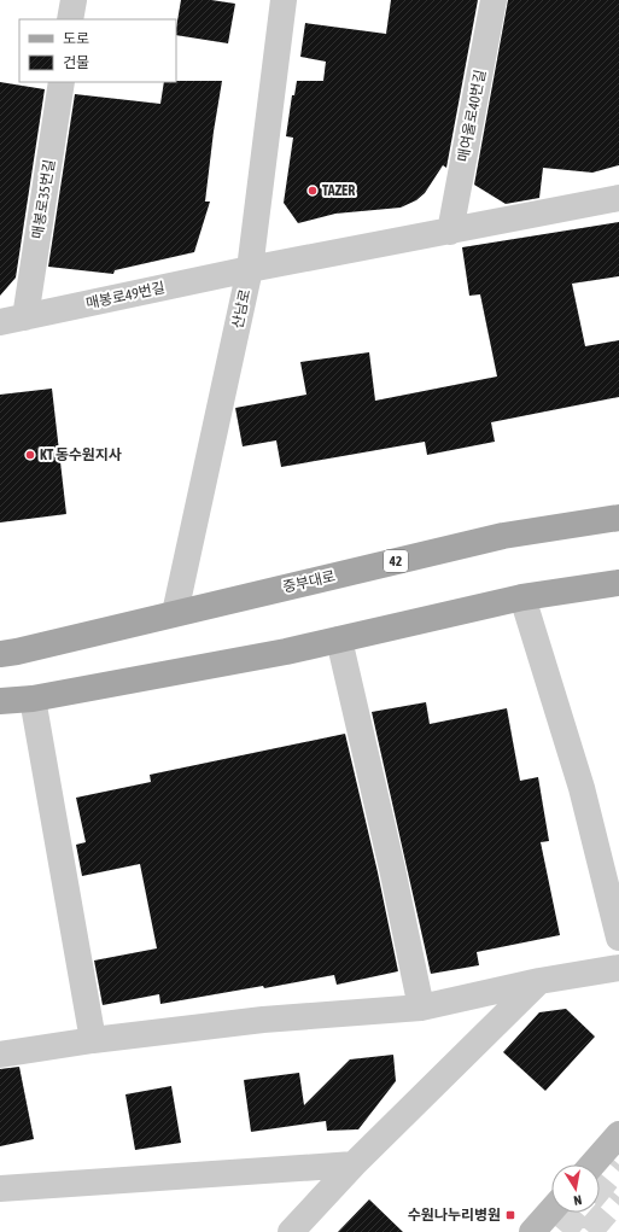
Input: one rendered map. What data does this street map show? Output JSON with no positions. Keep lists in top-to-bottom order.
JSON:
{
  "streets": {
    "main road": ["42", "중부대로"],
    "street": [
      "매여울로40번길",
      "매봉로35번길",
      "매봉로49번길",
      "산남로"
    ]
  },
  "crossings": [
    ["매봉로35번길", "매봉로49번길"],
    ["매봉로49번길", "산남로"],
    ["산남로", "중부대로"]
  ],
  "places": {
    "other": ["TAZER", "KT 동수원지사"],
    "transit": ["수원나누리병원"]
  },
  "legend": ["도로", "건물"],
  "north": "bottom"
}
